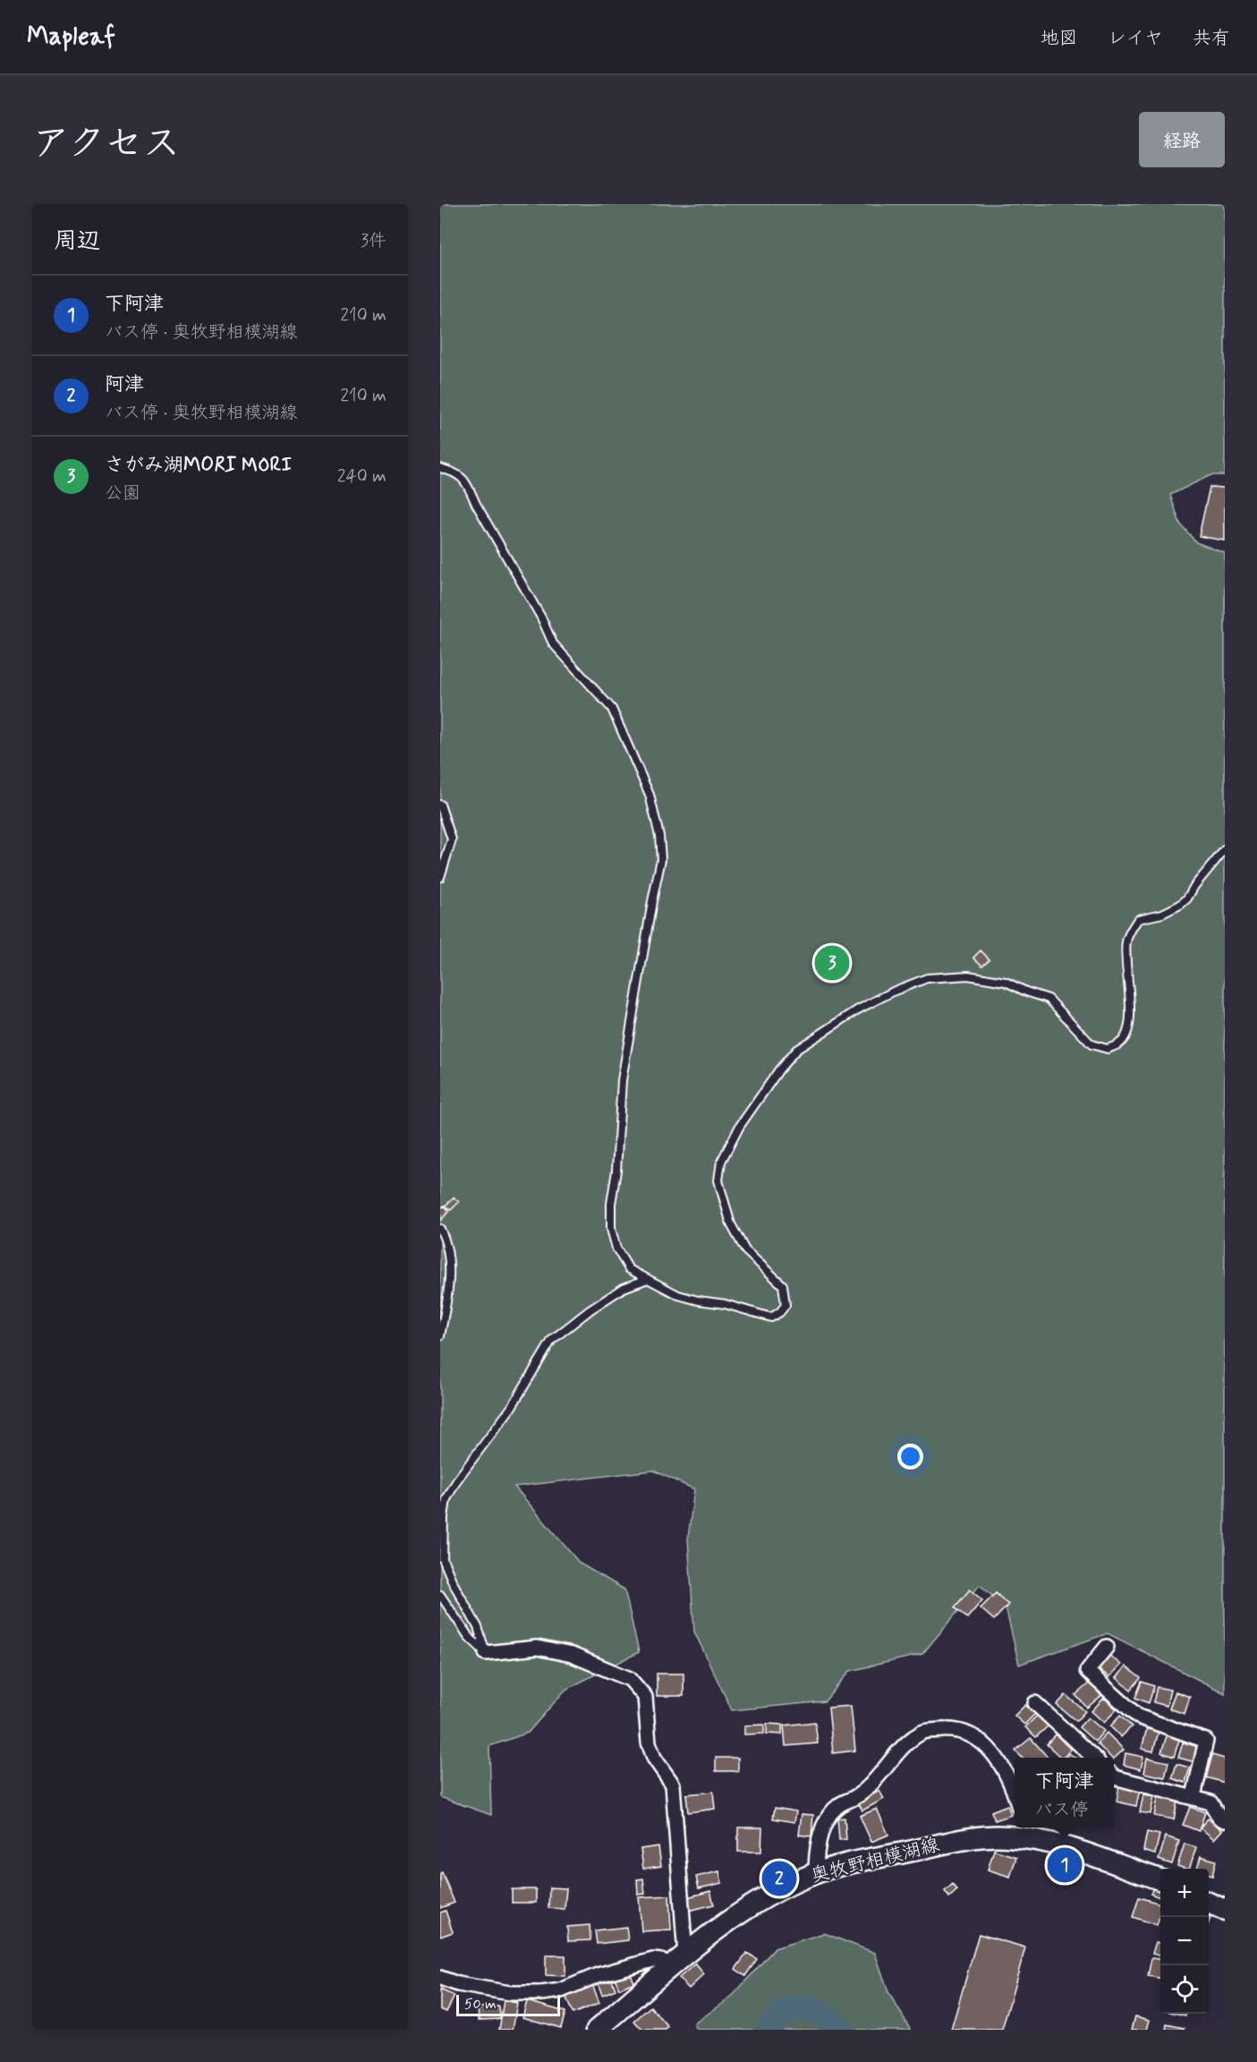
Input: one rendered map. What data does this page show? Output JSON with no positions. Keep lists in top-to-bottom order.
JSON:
{
  "streets": {
    "main road": ["奥牧野相模湖線"]
  },
  "scale_bar": "50 m",
  "page": {
    "header": "Mapleaf",
    "nav": ["地図", "レイヤ", "共有"],
    "title": "アクセス",
    "buttons": "経路",
    "heading": ["周辺", "3件"],
    "list": [
      {
        "mark": "1",
        "name": "下阿津",
        "note": "バス停 · 奥牧野相模湖線",
        "value": "210 m"
      },
      {
        "mark": "2",
        "name": "阿津",
        "note": "バス停 · 奥牧野相模湖線",
        "value": "210 m"
      },
      {
        "mark": "3",
        "name": "さがみ湖MORI MORI",
        "note": "公園",
        "value": "240 m"
      }
    ],
    "pins": ["3", "1", "2"],
    "popup": ["下阿津", "バス停"],
    "map_buttons": ["+", "−"],
    "scale": "50 m"
  }
}
